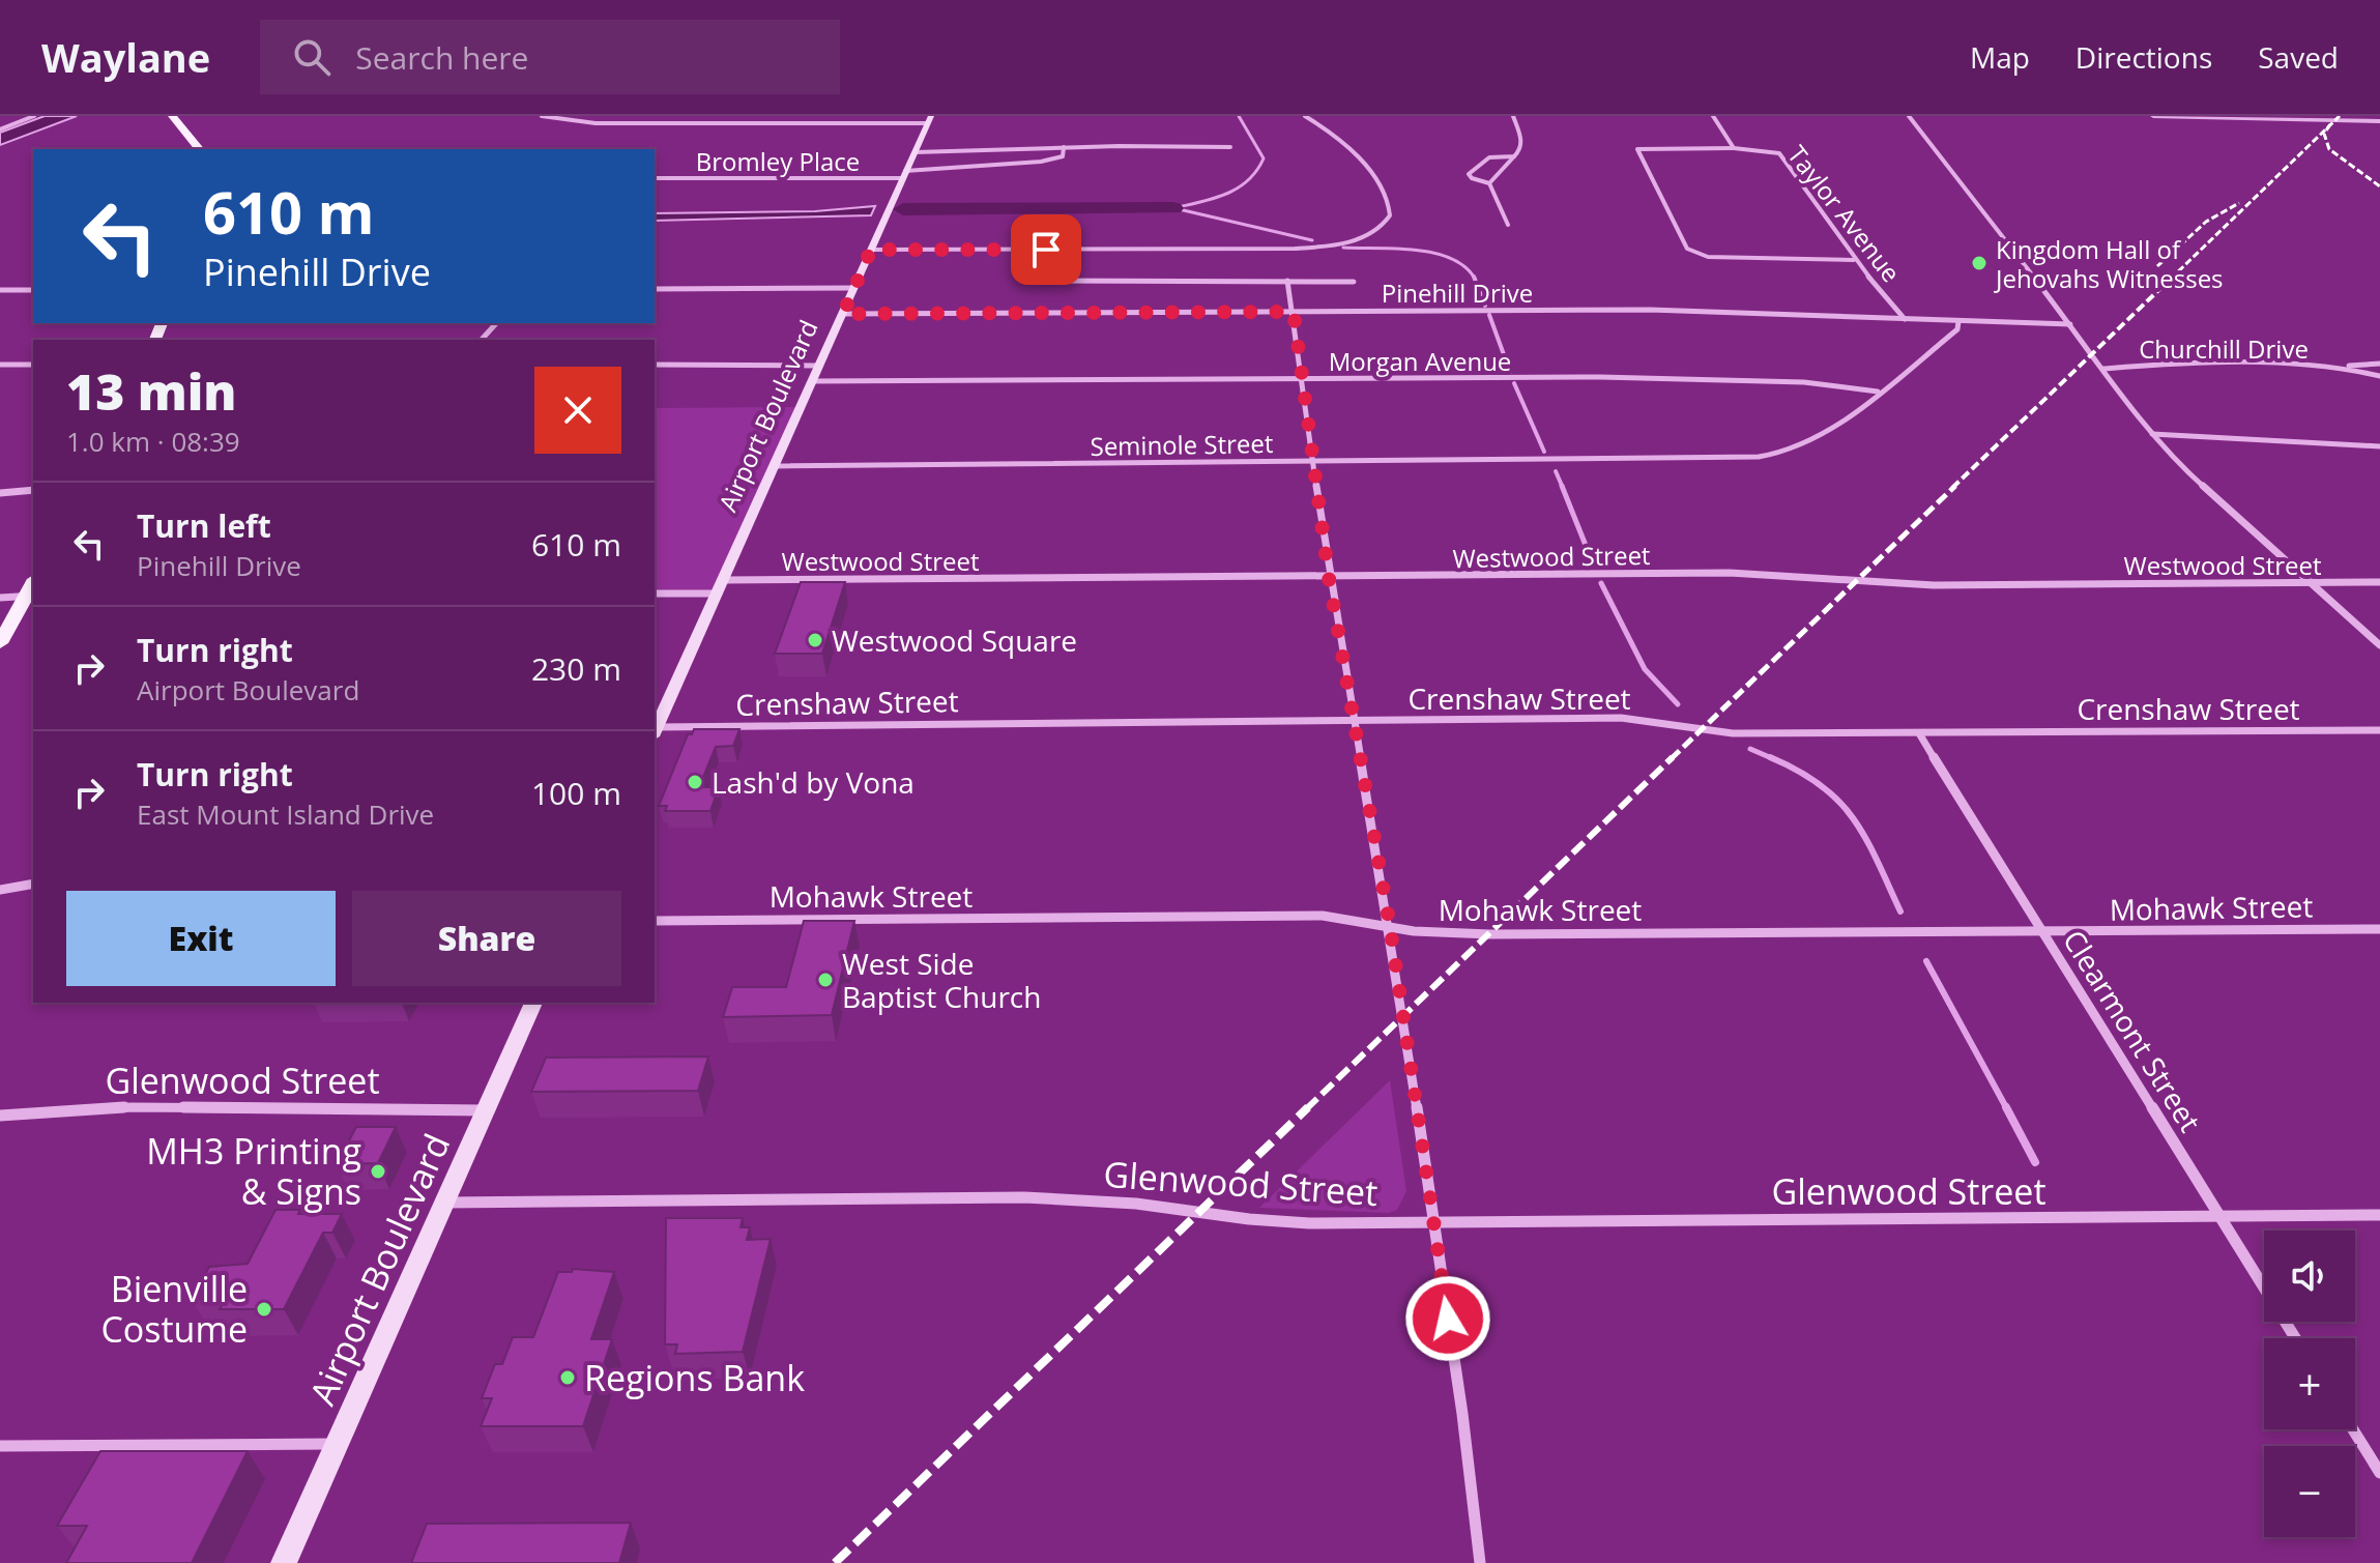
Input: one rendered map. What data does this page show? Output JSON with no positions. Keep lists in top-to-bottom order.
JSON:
{
  "streets": {
    "main road": ["Airport Boulevard"],
    "street": [
      "Bromley Place",
      "Taylor Avenue",
      "Pinehill Drive",
      "Churchill Drive",
      "Morgan Avenue",
      "Seminole Street",
      "Westwood Street",
      "Crenshaw Street",
      "Mohawk Street",
      "Clearmont Street",
      "Glenwood Street"
    ]
  },
  "crossings": [
    ["Bromley Place", "Airport Boulevard"],
    ["Taylor Avenue", "Pinehill Drive"],
    ["Pinehill Drive", "Airport Boulevard"],
    ["Morgan Avenue", "Airport Boulevard"],
    ["Morgan Avenue", "Seminole Street"],
    ["Airport Boulevard", "Seminole Street"],
    ["Airport Boulevard", "Westwood Street"],
    ["Airport Boulevard", "Crenshaw Street"],
    ["Airport Boulevard", "Glenwood Street"],
    ["Crenshaw Street", "Clearmont Street"],
    ["Mohawk Street", "Clearmont Street"],
    ["Clearmont Street", "Glenwood Street"]
  ],
  "places": [
    "Kingdom Hall of Jehovahs Witnesses",
    "Westwood Square",
    "Lash'd by Vona",
    "West Side Baptist Church",
    "MH3 Printing & Signs",
    "Bienville Costume",
    "Regions Bank"
  ],
  "page": {
    "header": "Waylane",
    "search": "Search here",
    "nav": ["Map", "Directions", "Saved"],
    "turn": ["610 m", "Pinehill Drive"],
    "heading": ["13 min", "1.0 km · 08:39"],
    "list": [
      {
        "name": "Turn left",
        "note": "Pinehill Drive",
        "value": "610 m"
      },
      {
        "name": "Turn right",
        "note": "Airport Boulevard",
        "value": "230 m"
      },
      {
        "name": "Turn right",
        "note": "East Mount Island Drive",
        "value": "100 m"
      }
    ],
    "buttons": ["Exit", "Share"],
    "map_buttons": ["+", "−"]
  }
}
